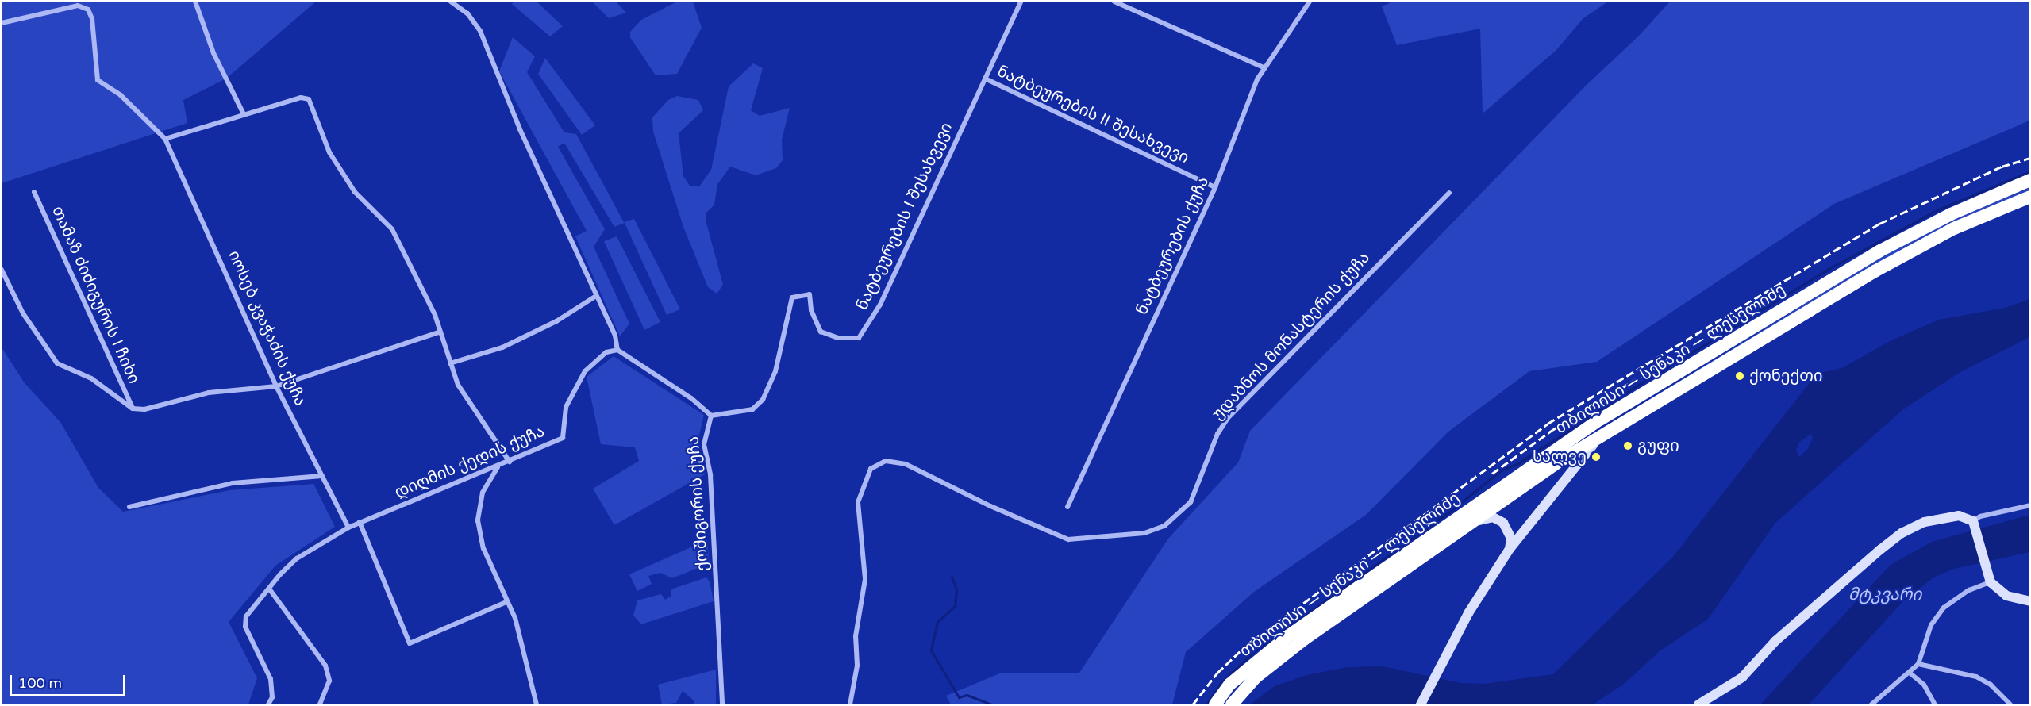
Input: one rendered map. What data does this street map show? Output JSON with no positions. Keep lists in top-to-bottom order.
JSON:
{
  "streets": {
    "highway": ["თბილისი — სენაკი — ლესელიძე"],
    "street": [
      "ნატბეურების II შესახვევი",
      "ნატბეურების I შესახვევი",
      "ნატბეურების ქუჩა",
      "თამაზ ძიძიგურის I ჩიხი",
      "იოსებ კვაჭაძის ქუჩა",
      "უდაბნოს მონასტერის ქუჩა",
      "დიღმის ქედის ქუჩა",
      "ქოშიგორის ქუჩა"
    ]
  },
  "crossings": [
    ["ნატბეურების II შესახვევი", "ნატბეურების I შესახვევი"],
    ["ნატბეურების II შესახვევი", "ნატბეურების ქუჩა"],
    ["ნატბეურების I შესახვევი", "ქოშიგორის ქუჩა"],
    ["იოსებ კვაჭაძის ქუჩა", "დიღმის ქედის ქუჩა"],
    ["დიღმის ქედის ქუჩა", "ქოშიგორის ქუჩა"]
  ],
  "water": ["მტკვარი"],
  "places": ["ქონექთი", "გუფი", "სალვე"],
  "scale_bar": "100 m"
}
